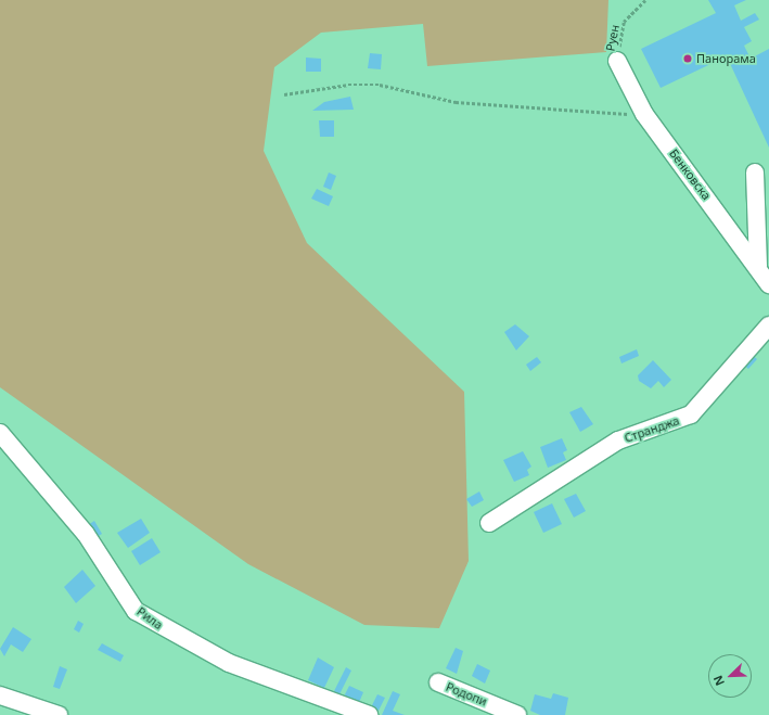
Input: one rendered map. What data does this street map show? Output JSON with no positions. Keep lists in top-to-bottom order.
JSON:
{
  "streets": {
    "street": [
      "Бенковска",
      "Странджа",
      "Рила",
      "Родопи"
    ],
    "path": ["Руен"]
  },
  "crossings": [
    ["Руен", "Бенковска"]
  ],
  "places": ["Панорама"],
  "north": "bottom left"
}
